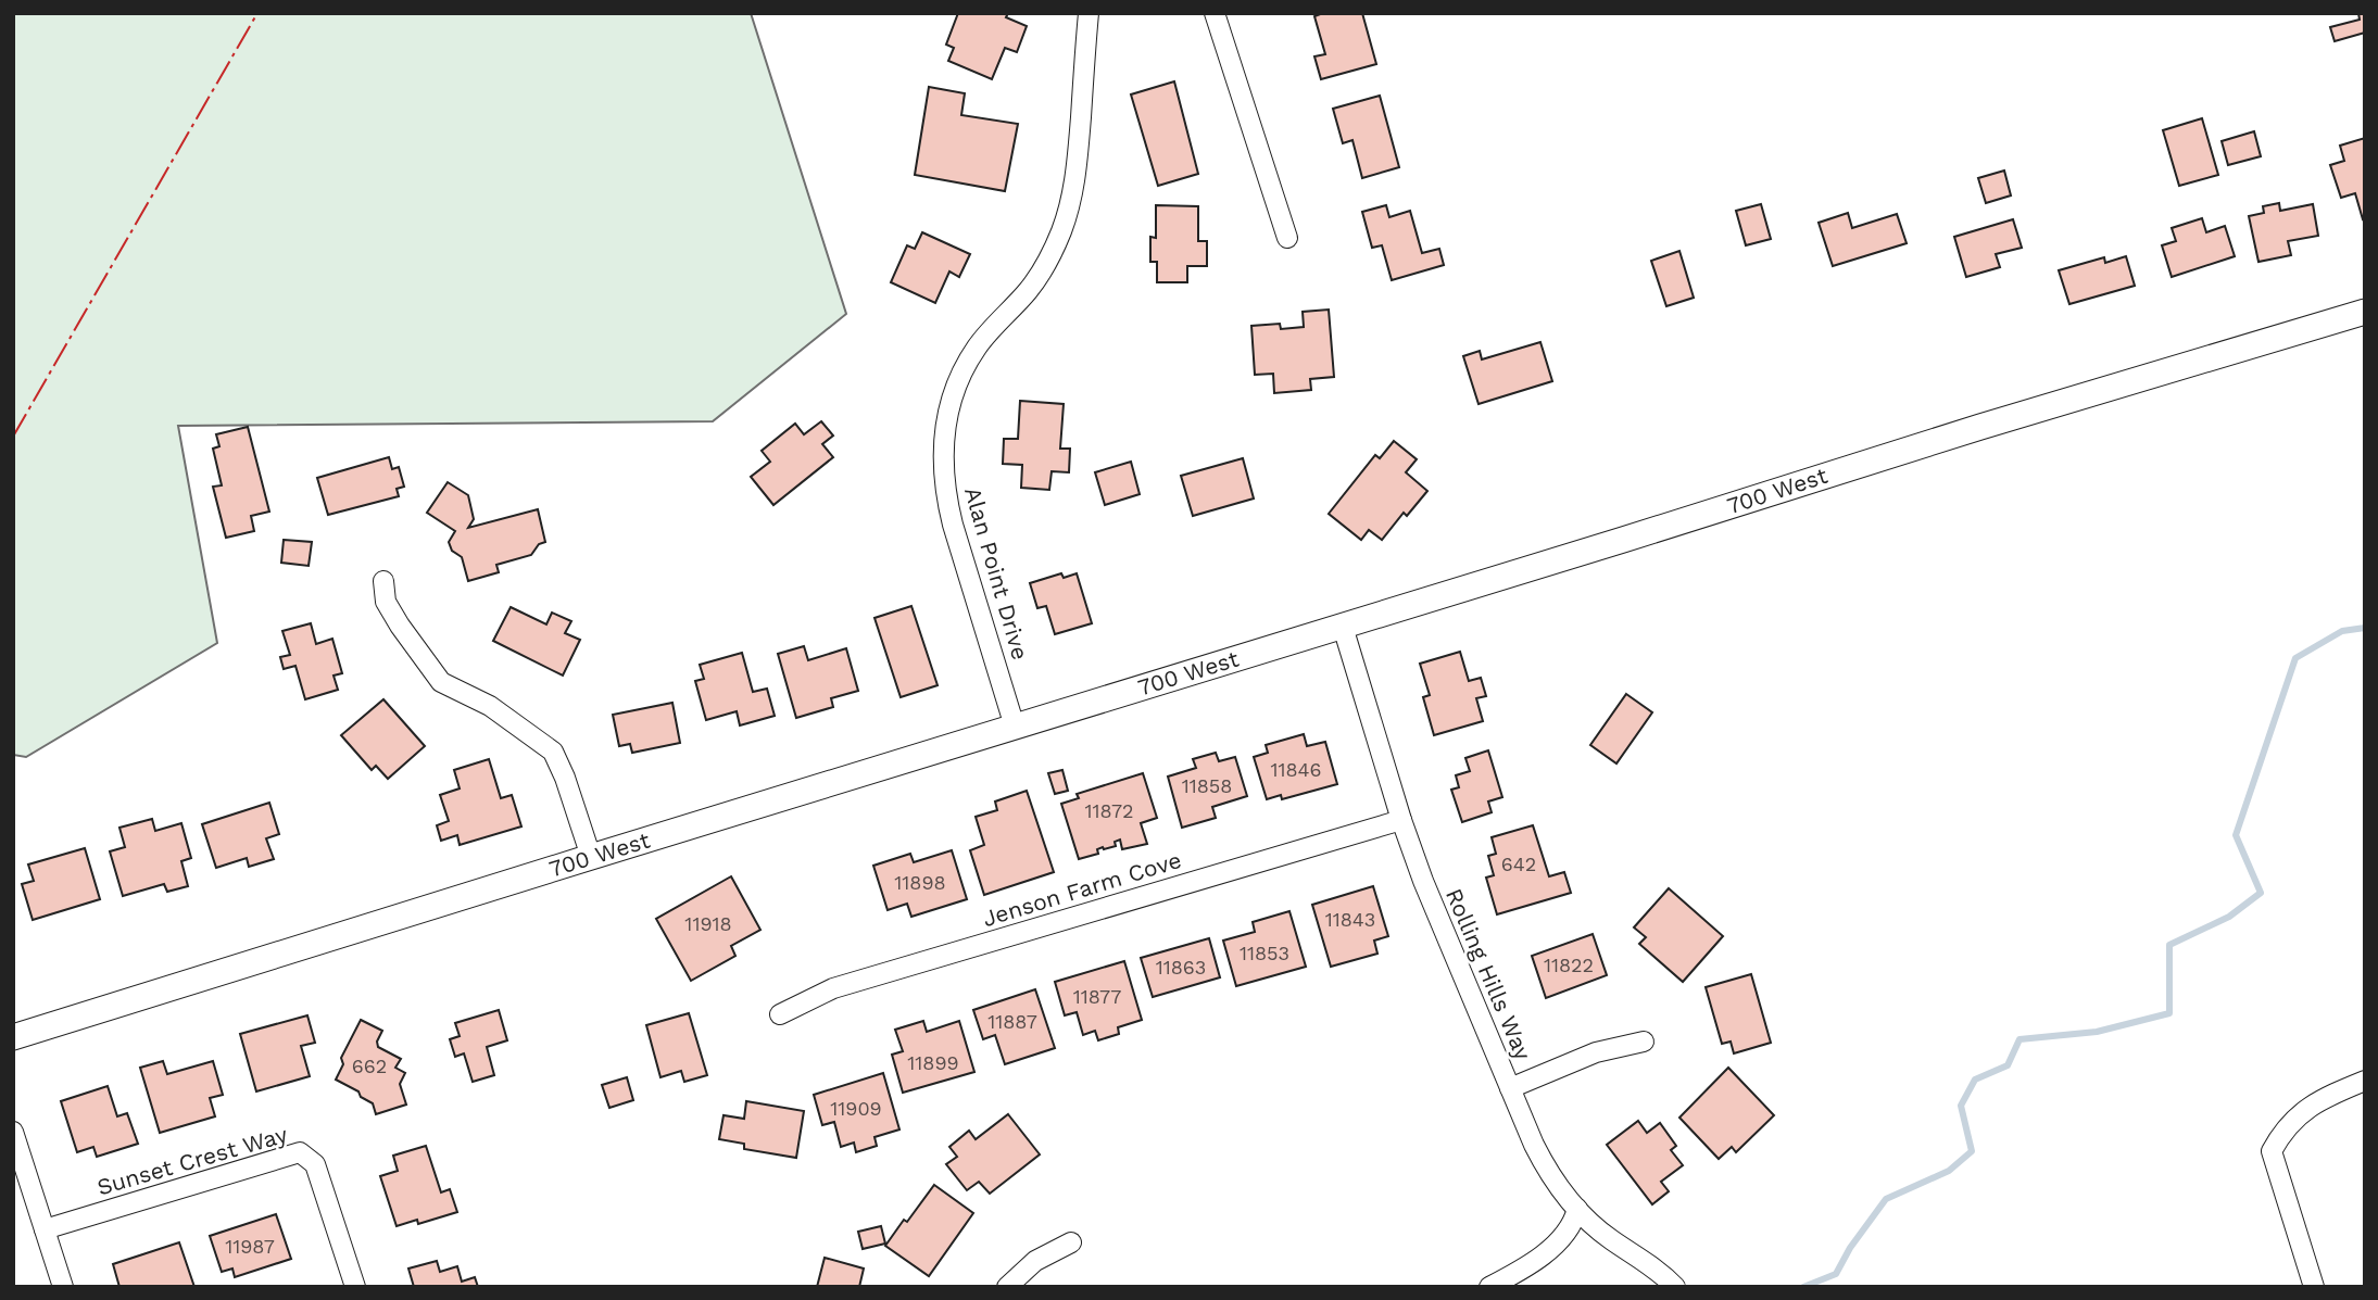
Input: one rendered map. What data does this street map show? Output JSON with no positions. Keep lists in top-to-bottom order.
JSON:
{
  "streets": {
    "street": [
      "700 West",
      "Alan Point Drive",
      "Jenson Farm Cove",
      "Rolling Hills Way",
      "Sunset Crest Way"
    ]
  },
  "crossings": [
    ["700 West", "Alan Point Drive"],
    ["700 West", "Rolling Hills Way"],
    ["Jenson Farm Cove", "Rolling Hills Way"]
  ],
  "house_numbers": [
    "11846",
    "11858",
    "11872",
    "642",
    "11898",
    "11843",
    "11918",
    "11853",
    "11822",
    "11863",
    "11877",
    "11887",
    "11899",
    "662",
    "11909",
    "11987"
  ]
}
